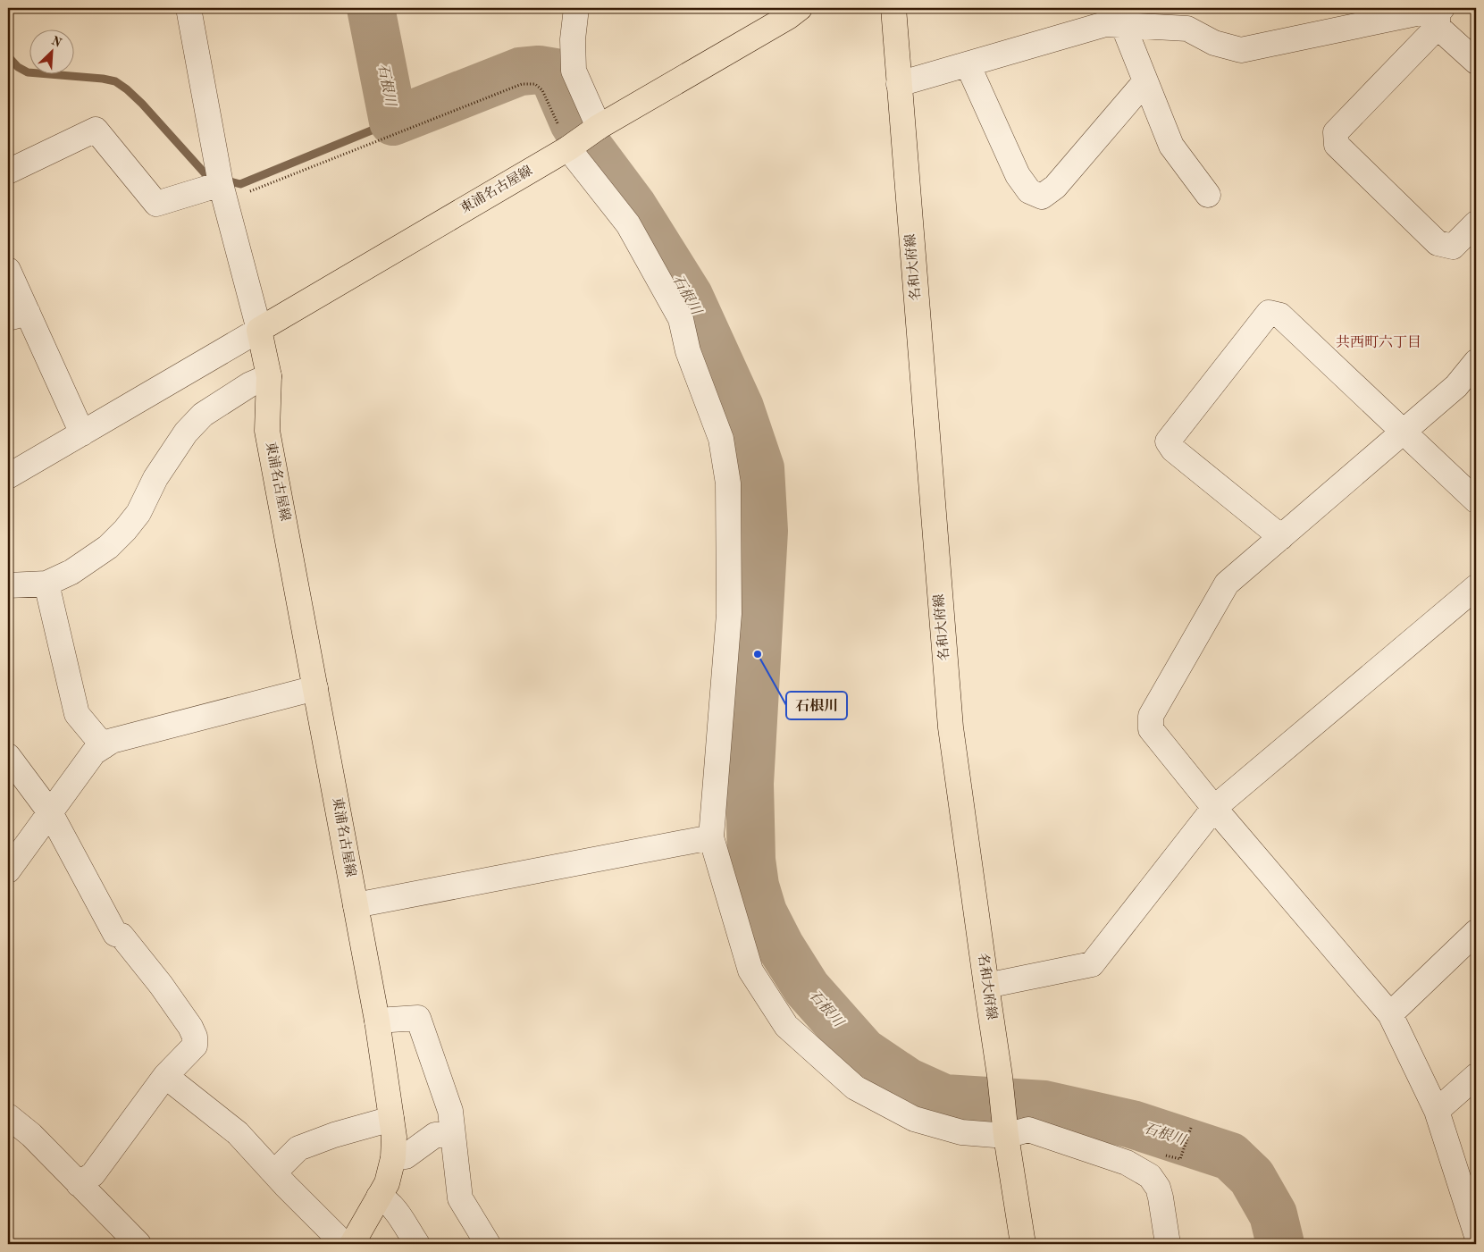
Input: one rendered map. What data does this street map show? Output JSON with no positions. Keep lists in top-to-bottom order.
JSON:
{
  "streets": {
    "main road": ["東浦名古屋線", "名和大府線"]
  },
  "districts": ["共西町六丁目"],
  "water": ["石根川"],
  "places": ["石根川"],
  "north": "top right"
}
